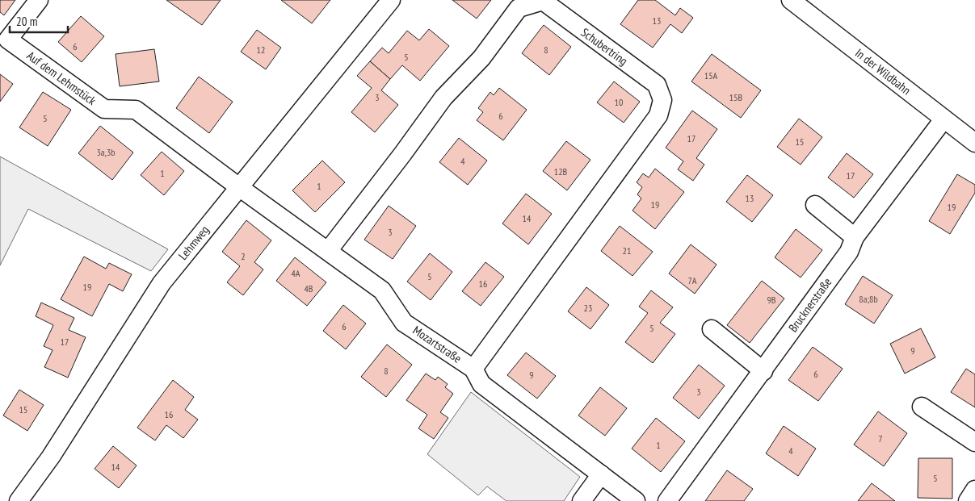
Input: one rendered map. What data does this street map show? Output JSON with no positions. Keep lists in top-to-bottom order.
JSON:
{
  "streets": {
    "street": [
      "Schubertring",
      "In der Wildbahn",
      "Auf dem Lehmstück",
      "Lehmweg",
      "Brucknerstraße",
      "Mozartstraße"
    ]
  },
  "crossings": [
    ["Schubertring", "Mozartstraße"],
    ["In der Wildbahn", "Brucknerstraße"],
    ["Auf dem Lehmstück", "Lehmweg"],
    ["Auf dem Lehmstück", "Mozartstraße"],
    ["Lehmweg", "Mozartstraße"]
  ],
  "house_numbers": [
    "13",
    "6",
    "12",
    "8",
    "5",
    "15A",
    "3",
    "15B",
    "10",
    "6",
    "5",
    "17",
    "15",
    "3a,3b",
    "4",
    "12B",
    "1",
    "17",
    "1",
    "13",
    "19",
    "19",
    "14",
    "3",
    "21",
    "2",
    "4A",
    "5",
    "7A",
    "16",
    "19",
    "4B",
    "8a;8b",
    "9B",
    "23",
    "6",
    "5",
    "17",
    "9",
    "8",
    "6",
    "9",
    "3",
    "15",
    "16",
    "7",
    "1",
    "4",
    "14",
    "5"
  ],
  "scale_bar": "20 m"
}
